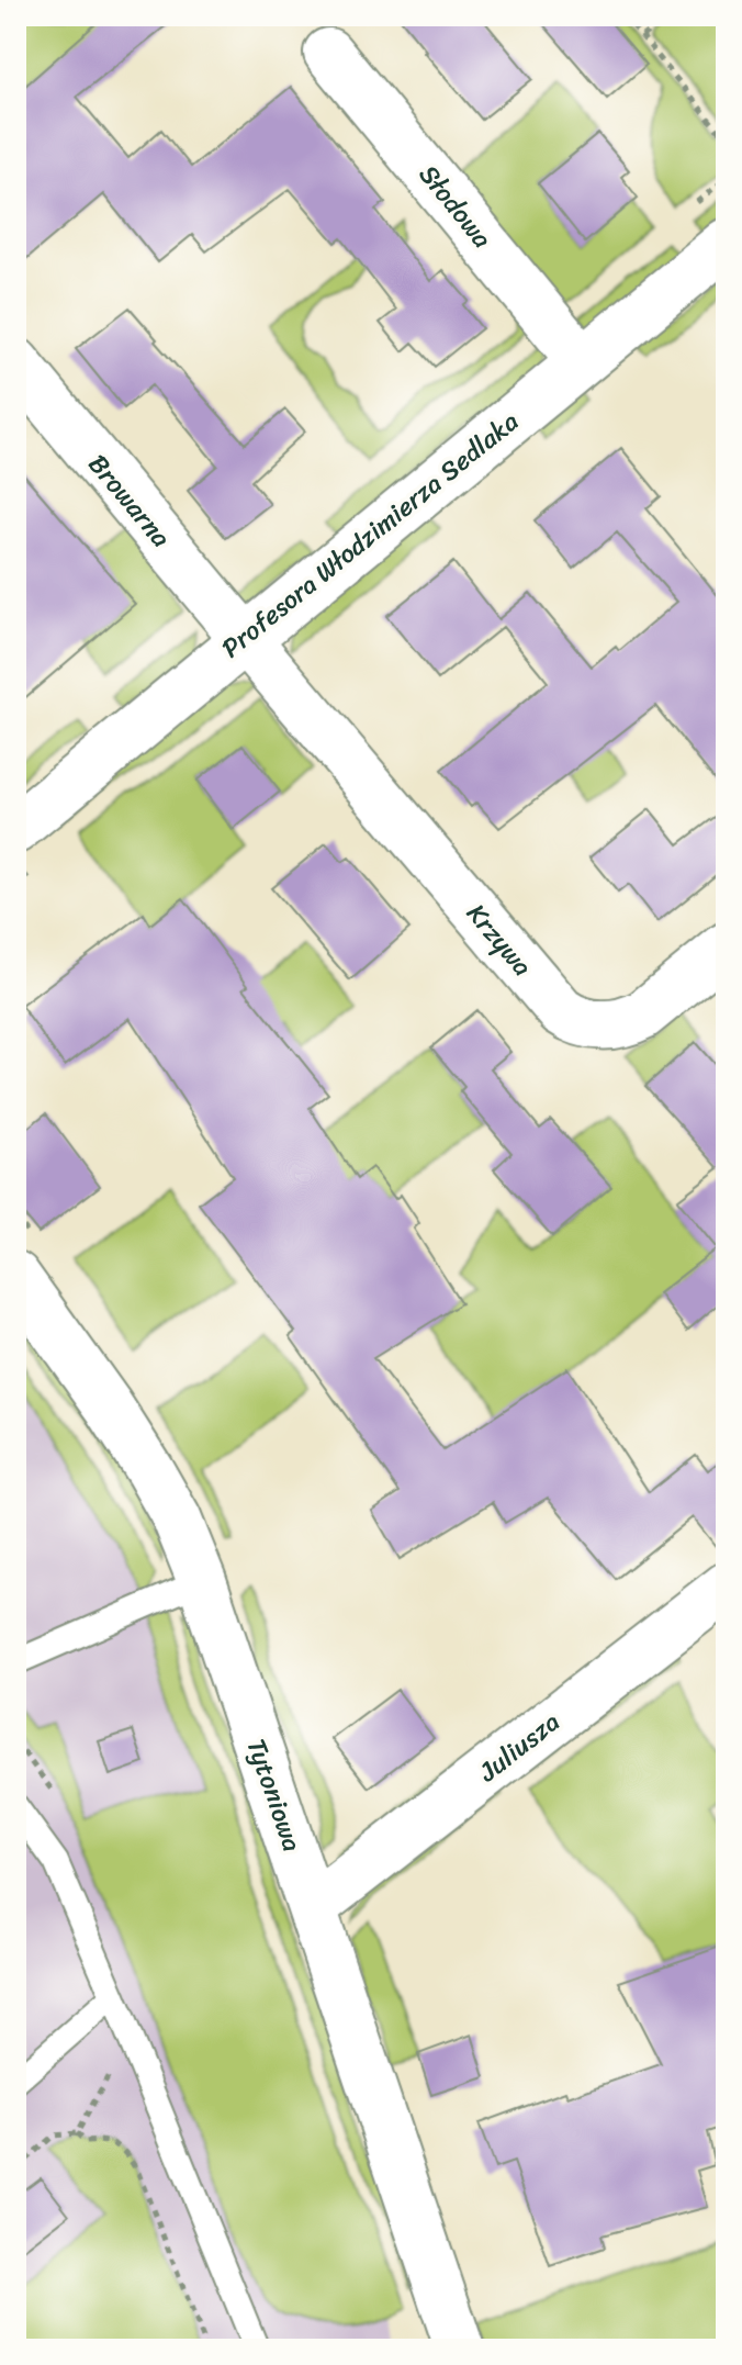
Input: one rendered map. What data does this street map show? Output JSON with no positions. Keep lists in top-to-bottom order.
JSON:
{
  "streets": {
    "street": [
      "Słodowa",
      "Browarna",
      "Profesora Włodzimierza Sedlaka",
      "Krzywa",
      "Juliusza",
      "Tytoniowa"
    ]
  },
  "crossings": [
    ["Słodowa", "Profesora Włodzimierza Sedlaka"],
    ["Browarna", "Profesora Włodzimierza Sedlaka"],
    ["Browarna", "Krzywa"],
    ["Profesora Włodzimierza Sedlaka", "Krzywa"],
    ["Juliusza", "Tytoniowa"]
  ]
}
